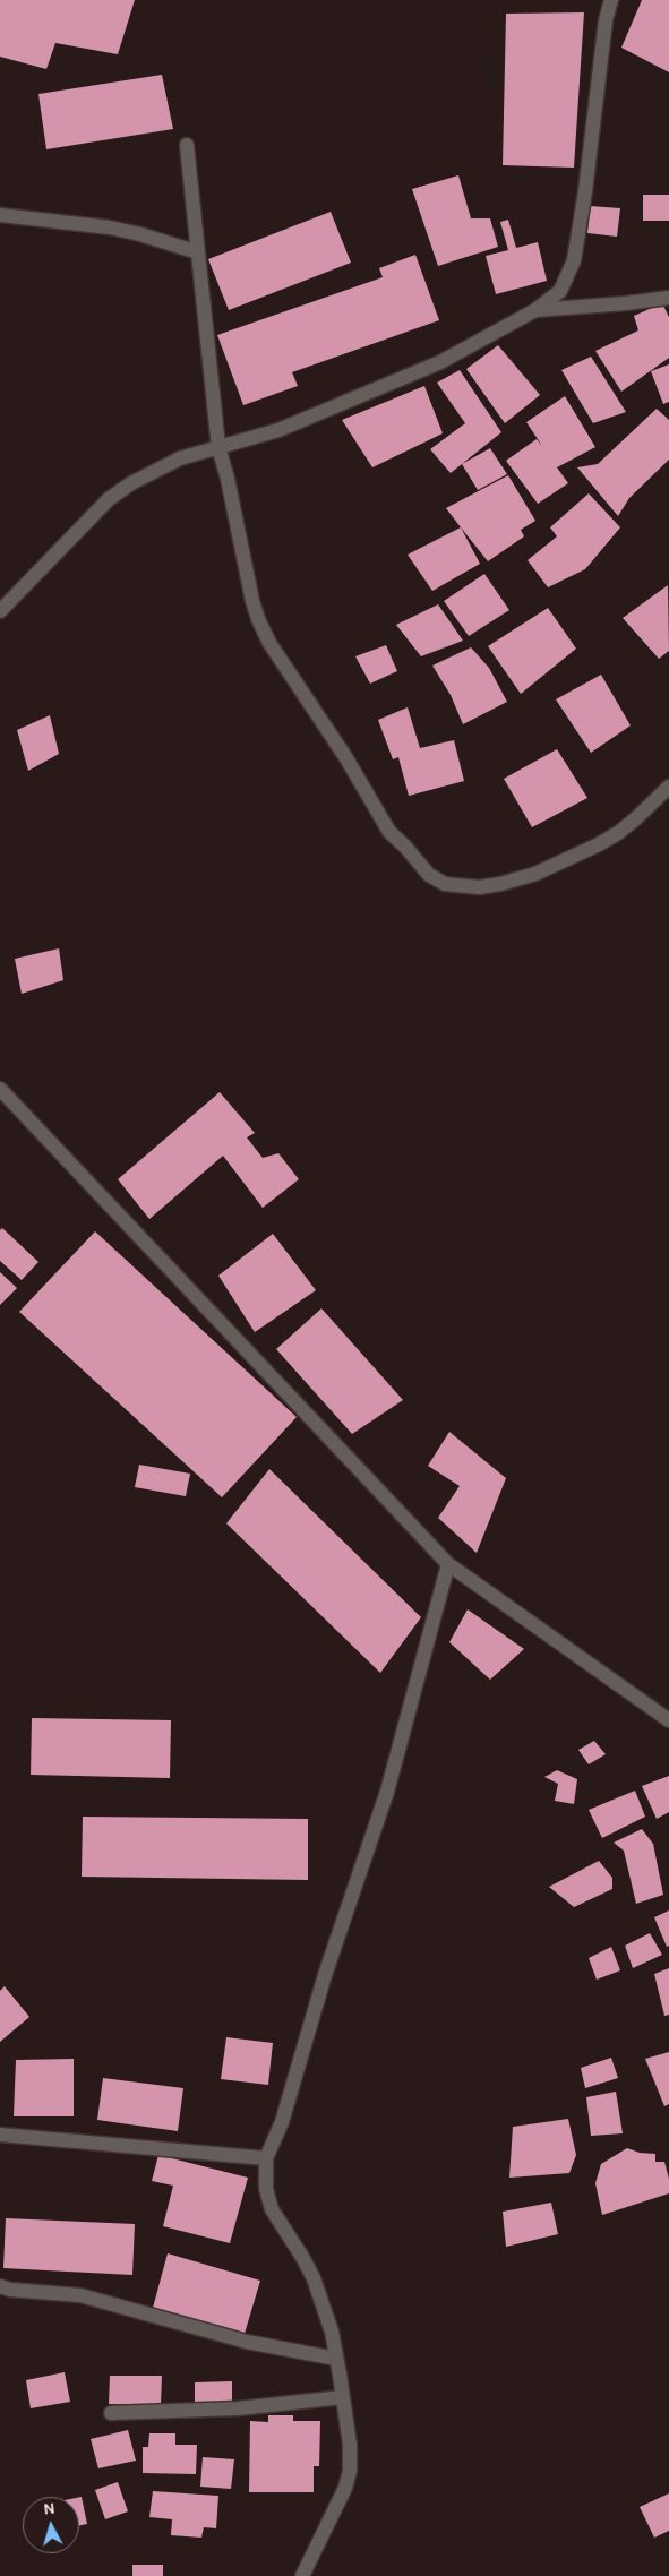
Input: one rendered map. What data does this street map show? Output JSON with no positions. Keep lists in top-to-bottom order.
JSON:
{
  "north": "top"
}
